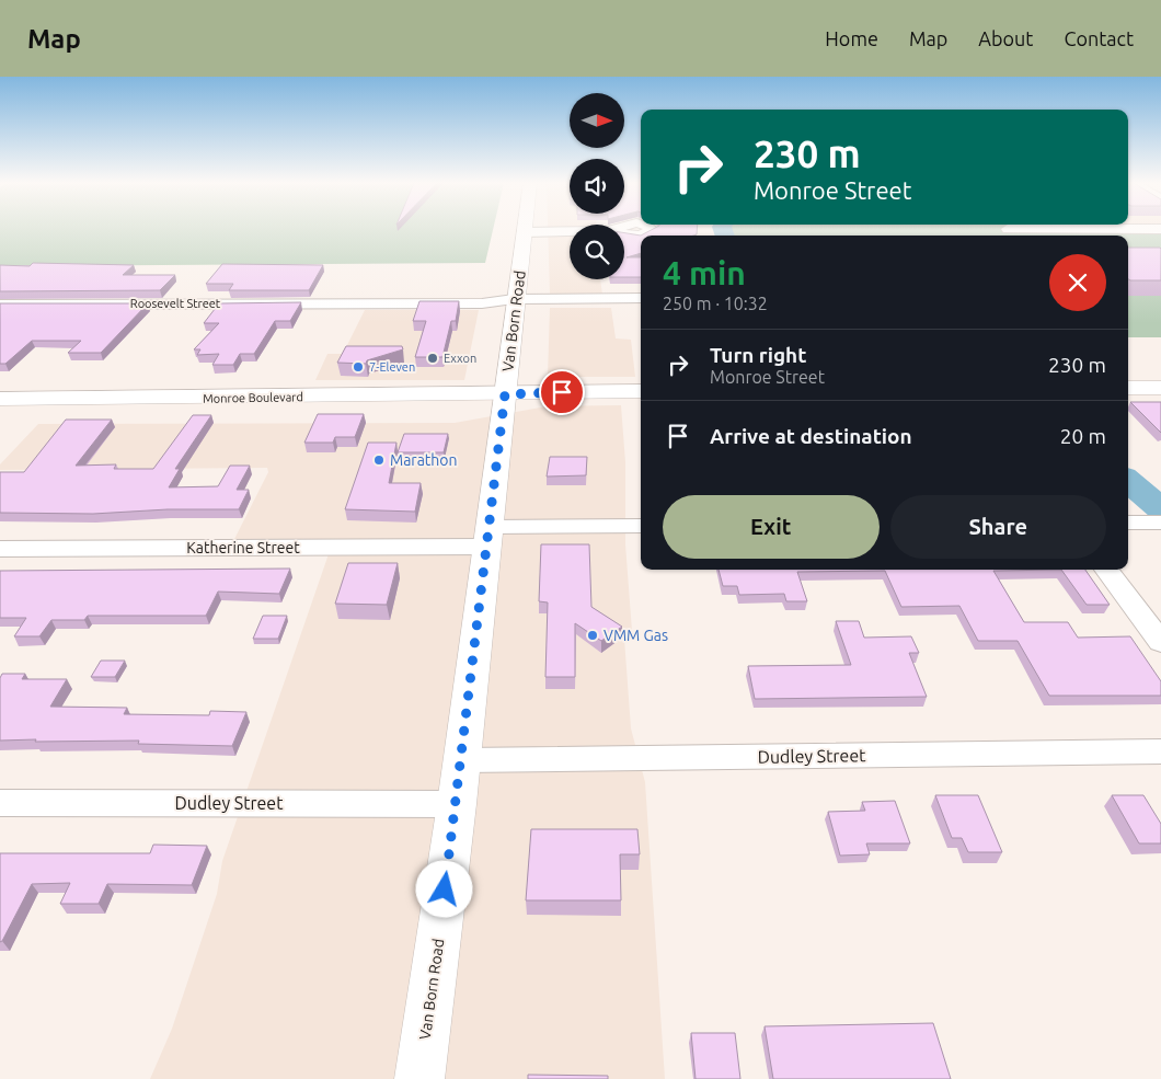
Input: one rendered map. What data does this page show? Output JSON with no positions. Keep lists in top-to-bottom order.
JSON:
{
  "streets": {
    "main road": ["Van Born Road", "Monroe Boulevard"],
    "street": ["Roosevelt Street", "Katherine Street", "Dudley Street"]
  },
  "crossings": [
    ["Roosevelt Street", "Van Born Road"],
    ["Van Born Road", "Monroe Boulevard"],
    ["Van Born Road", "Katherine Street"],
    ["Van Born Road", "Dudley Street"]
  ],
  "places": [
    "Exxon",
    "7-Eleven",
    "Marathon",
    "VMM Gas"
  ],
  "north": "right",
  "page": {
    "header": "Map",
    "nav": [
      "Home",
      "Map",
      "About",
      "Contact"
    ],
    "turn": ["230 m", "Monroe Street"],
    "heading": ["4 min", "250 m · 10:32"],
    "list": [
      {
        "name": "Turn right",
        "note": "Monroe Street",
        "value": "230 m"
      },
      {
        "name": "Arrive at destination",
        "value": "20 m"
      }
    ],
    "buttons": ["Exit", "Share"]
  }
}
